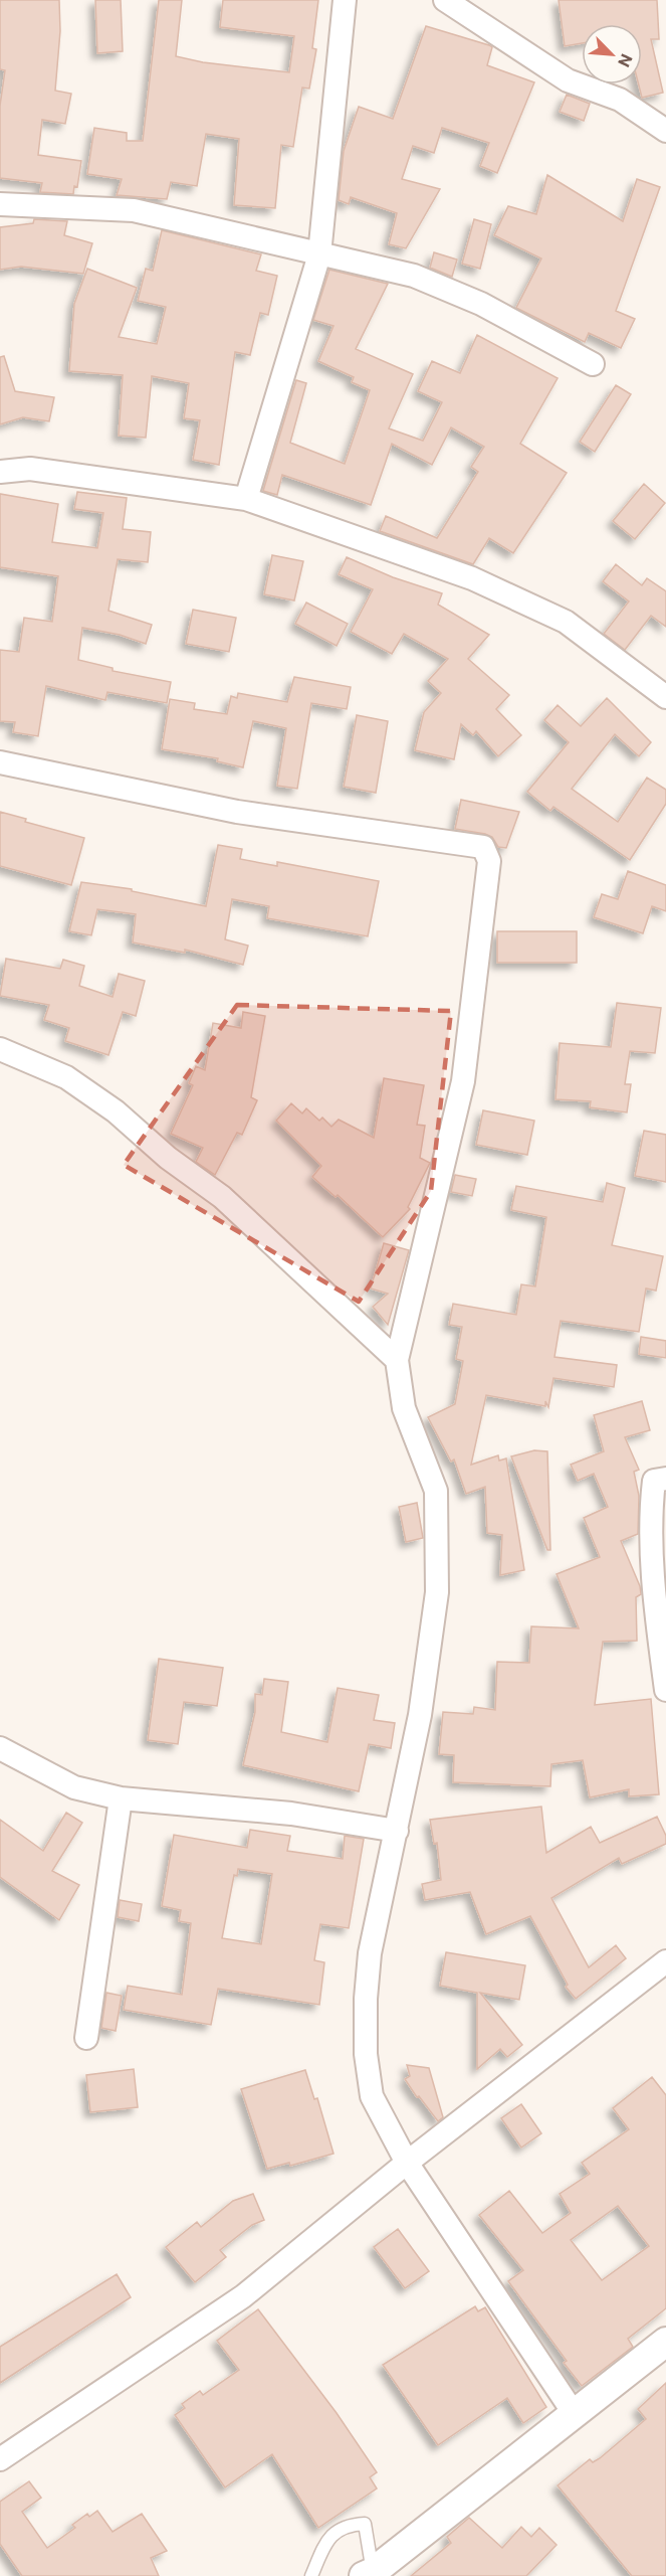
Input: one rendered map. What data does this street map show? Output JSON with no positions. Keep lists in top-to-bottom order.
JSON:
{
  "north": "bottom right"
}
